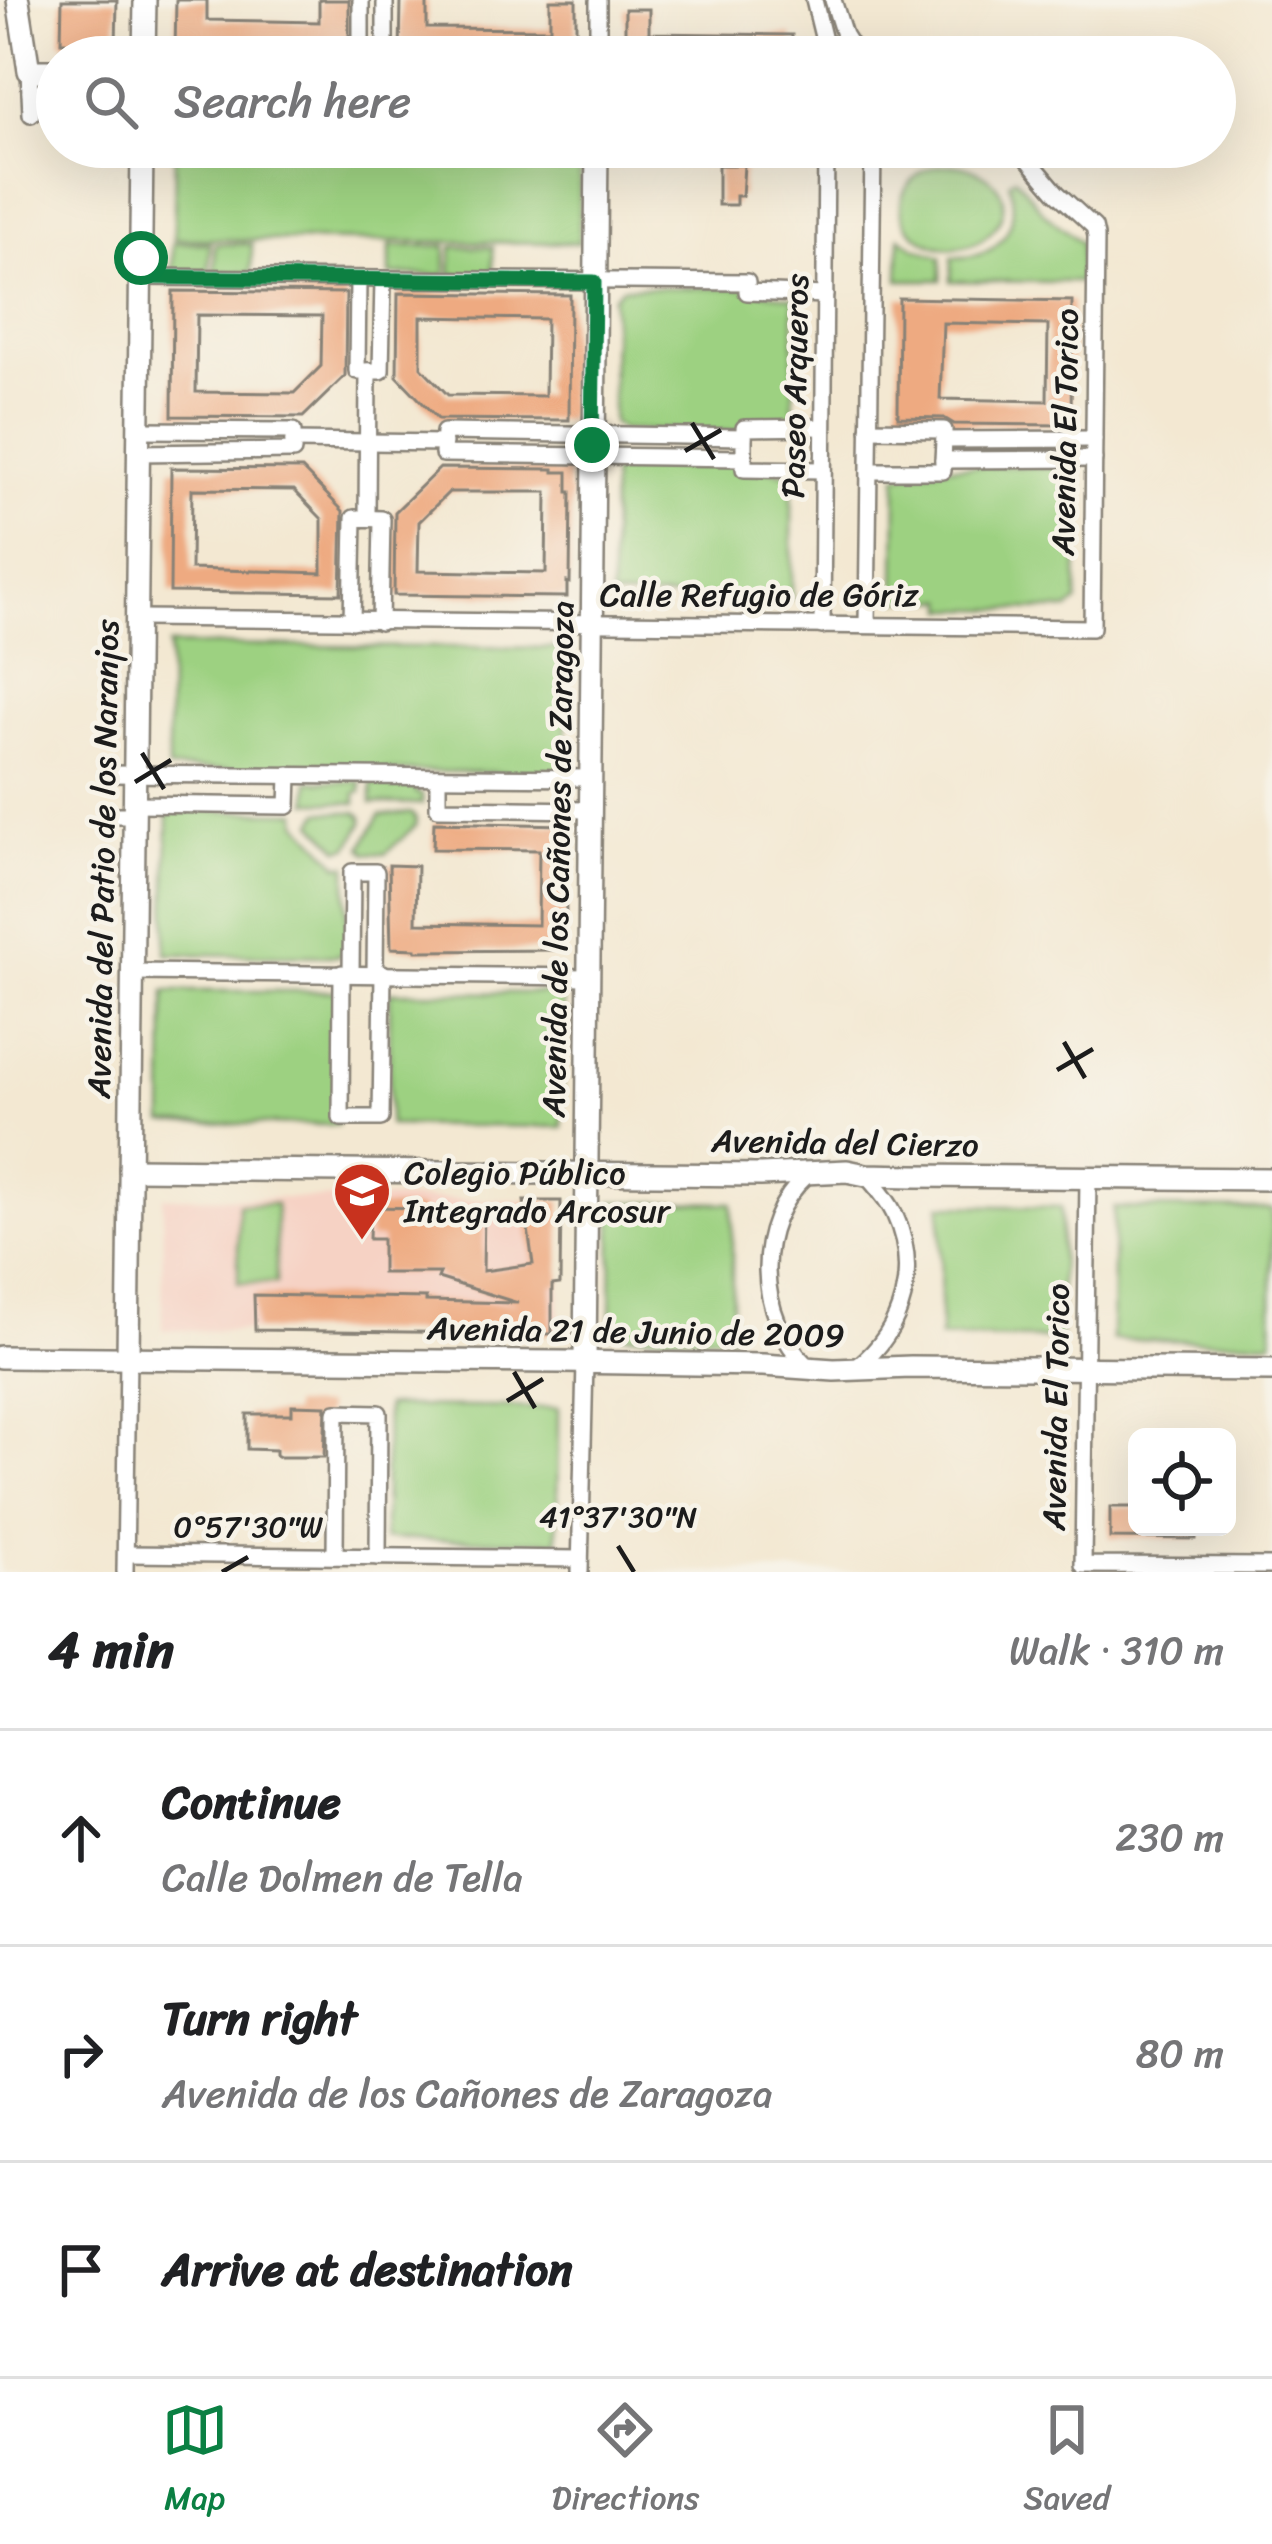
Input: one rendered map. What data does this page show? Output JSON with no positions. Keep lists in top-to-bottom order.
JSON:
{
  "streets": {
    "main road": [
      "Avenida del Patio de los Naranjos",
      "Avenida de los Cañones de Zaragoza",
      "Avenida del Cierzo",
      "Avenida 21 de Junio de 2009"
    ],
    "street": ["Paseo Arqueros", "Avenida El Torico", "Calle Refugio de Góriz"]
  },
  "crossings": [
    ["Paseo Arqueros", "Calle Refugio de Góriz"],
    ["Avenida El Torico", "Calle Refugio de Góriz"],
    ["Avenida El Torico", "Avenida del Cierzo"],
    ["Avenida El Torico", "Avenida 21 de Junio de 2009"],
    ["Calle Refugio de Góriz", "Avenida del Patio de los Naranjos"],
    ["Calle Refugio de Góriz", "Avenida de los Cañones de Zaragoza"],
    ["Avenida del Patio de los Naranjos", "Avenida del Cierzo"],
    ["Avenida del Patio de los Naranjos", "Avenida 21 de Junio de 2009"],
    ["Avenida de los Cañones de Zaragoza", "Avenida del Cierzo"],
    ["Avenida de los Cañones de Zaragoza", "Avenida 21 de Junio de 2009"],
    ["Avenida del Cierzo", "Avenida 21 de Junio de 2009"]
  ],
  "places": {
    "school or university": ["Colegio Público Integrado Arcosur"]
  },
  "page": {
    "search": "Search here",
    "heading": ["4 min", "Walk · 310 m"],
    "list": [
      ["Continue", "Calle Dolmen de Tella", "230 m"],
      ["Turn right", "Avenida de los Cañones de Zaragoza", "80 m"],
      "Arrive at destination"
    ],
    "nav": ["Map", "Directions", "Saved"]
  },
  "coordinates": ["41°37'30\"N", "0°57'30\"W"]
}
